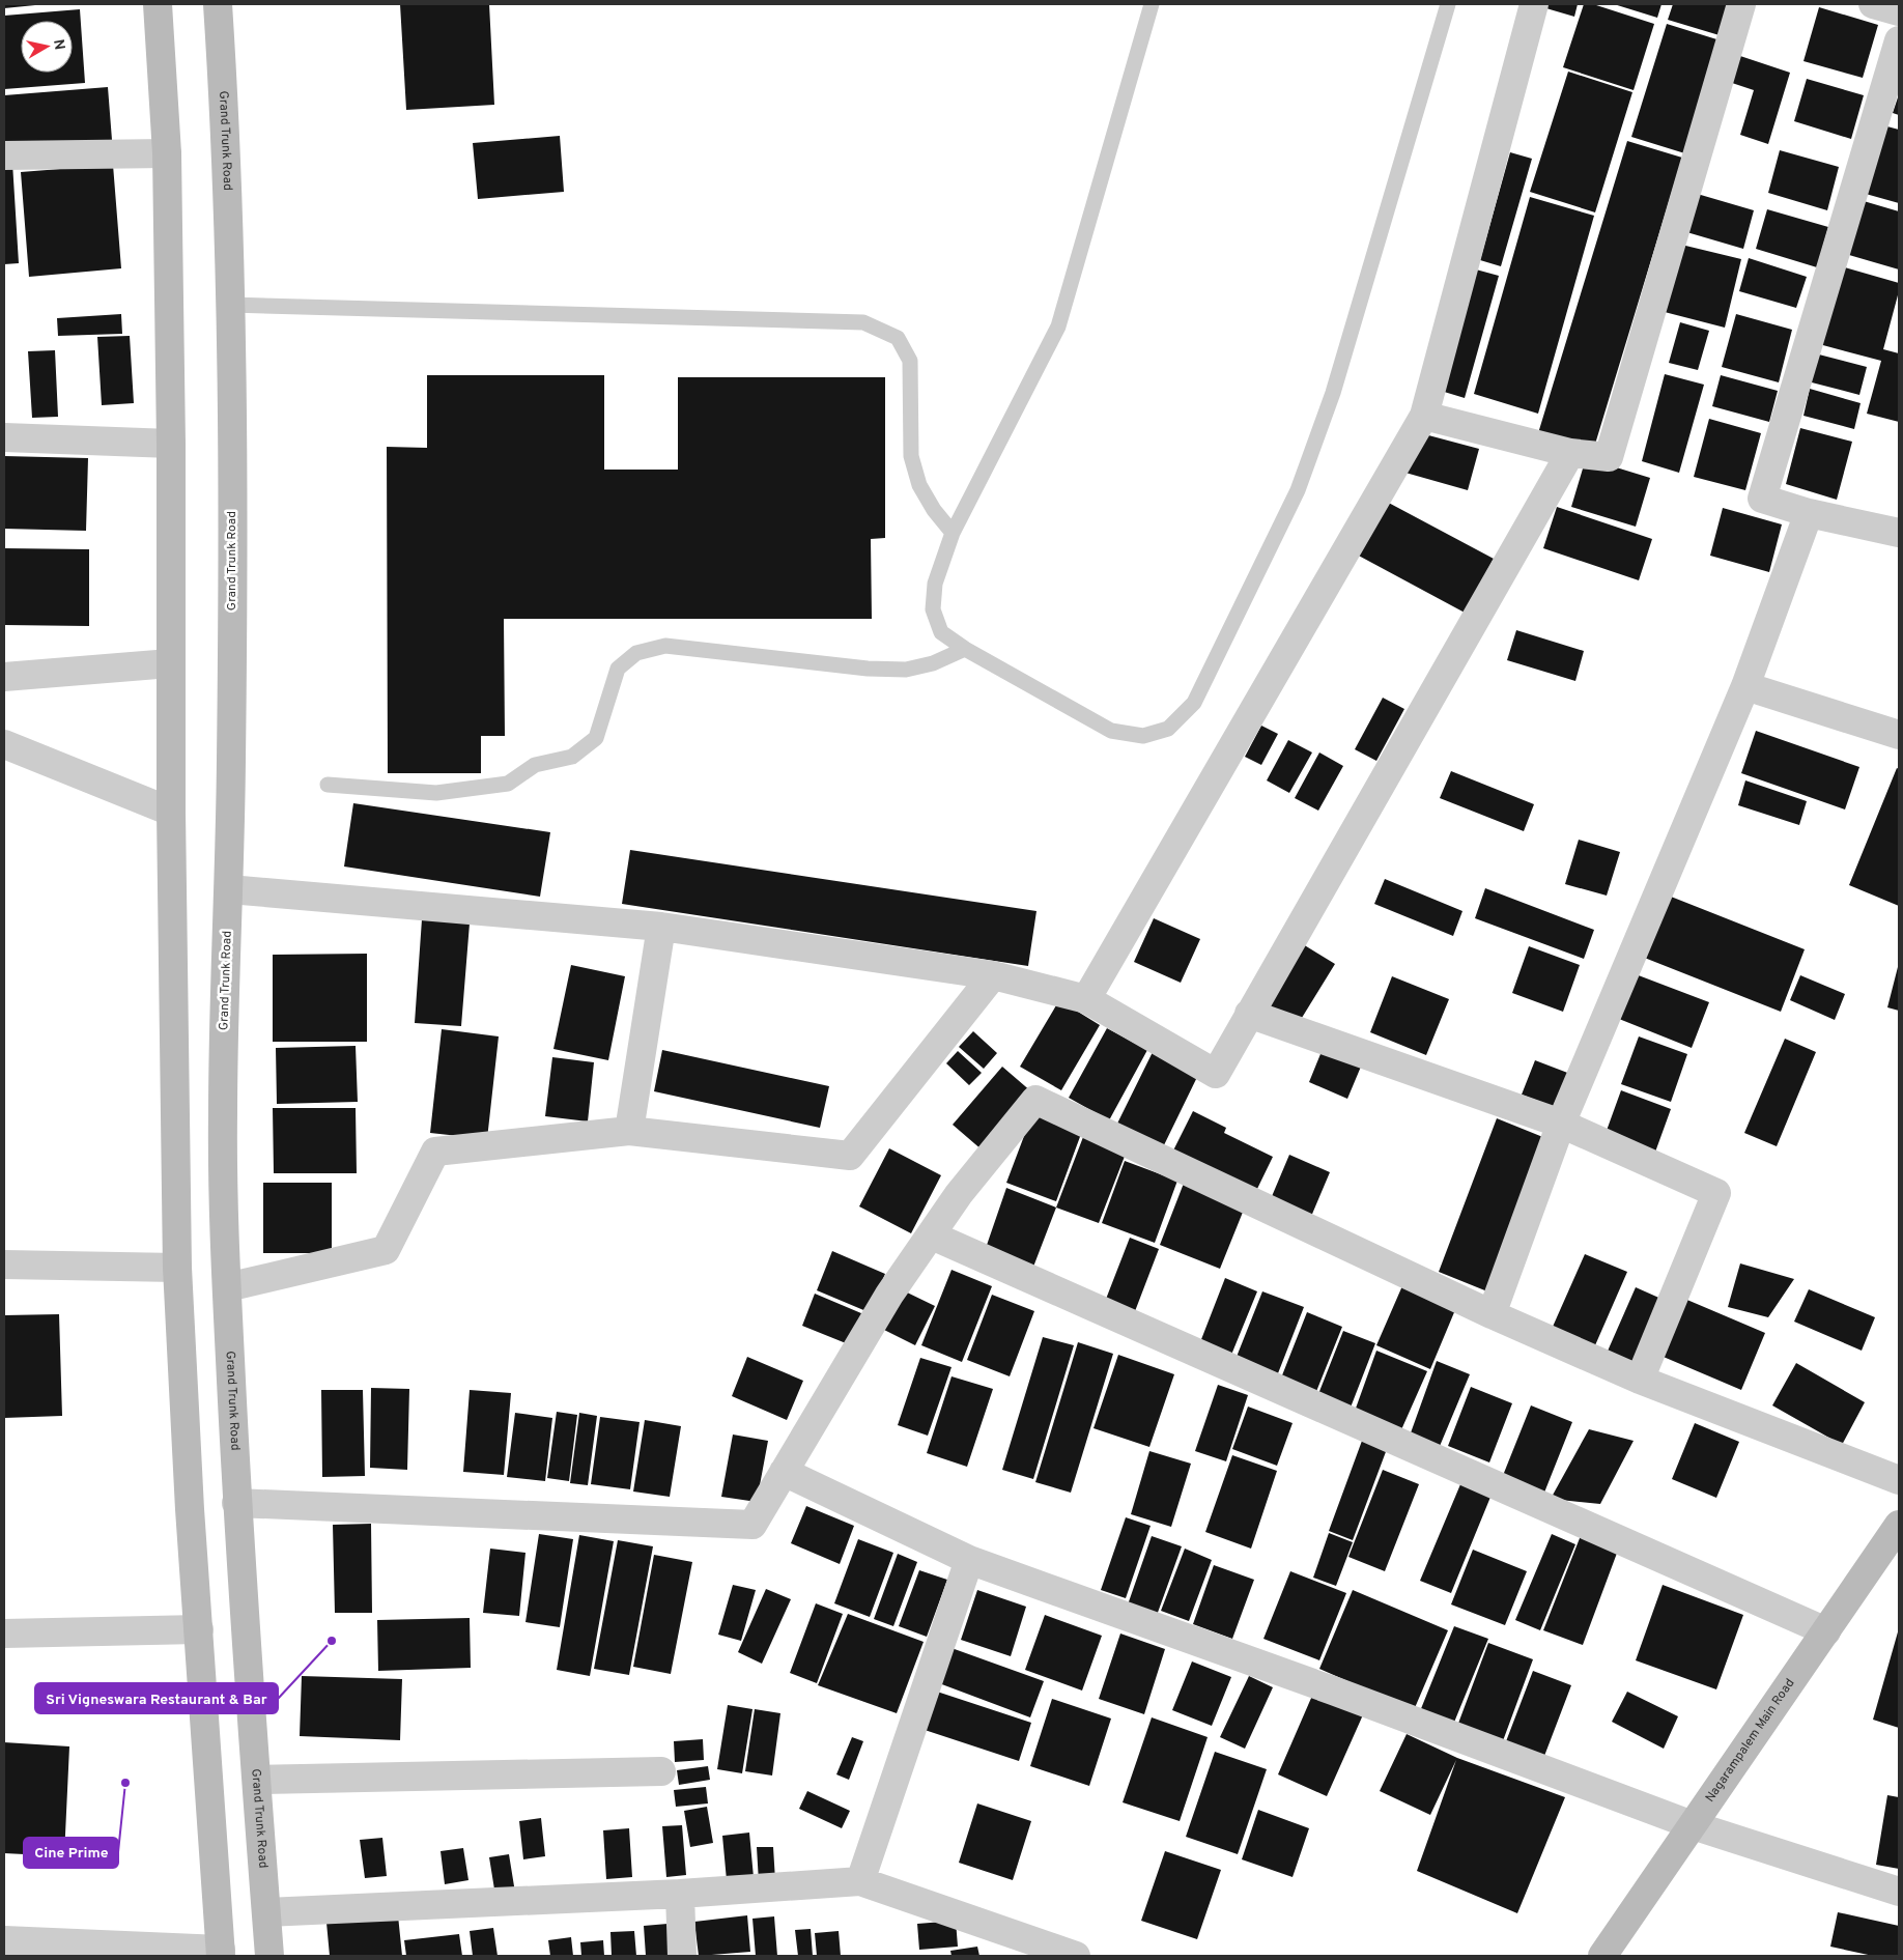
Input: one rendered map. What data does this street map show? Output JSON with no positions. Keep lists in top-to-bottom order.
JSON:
{
  "streets": {
    "main road": ["Grand Trunk Road", "Nagarampalem Main Road"]
  },
  "places": ["Sri Vigneswara Restaurant & Bar", "Cine Prime"],
  "north": "right"
}
